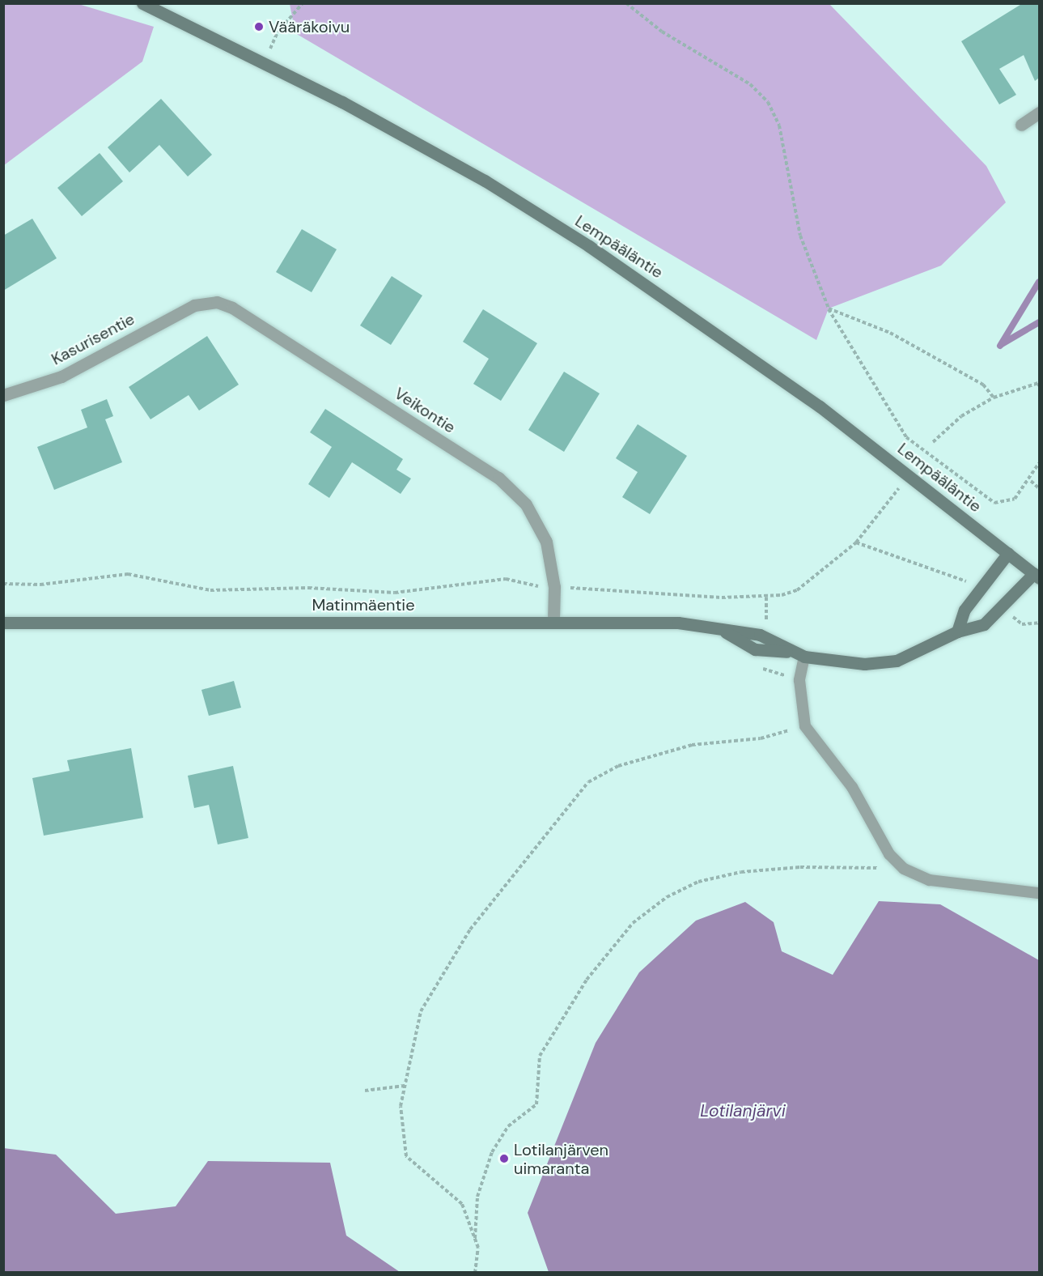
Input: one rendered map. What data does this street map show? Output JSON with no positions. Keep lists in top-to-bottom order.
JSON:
{
  "streets": {
    "street": [
      "Lempääläntie",
      "Kasurisentie",
      "Veikontie",
      "Matinmäentie"
    ]
  },
  "crossings": [
    ["Lempääläntie", "Matinmäentie"],
    ["Kasurisentie", "Veikontie"],
    ["Veikontie", "Matinmäentie"]
  ],
  "water": ["Lotilanjärvi"],
  "places": ["Vääräkoivu", "Lotilanjärven uimaranta"]
}
